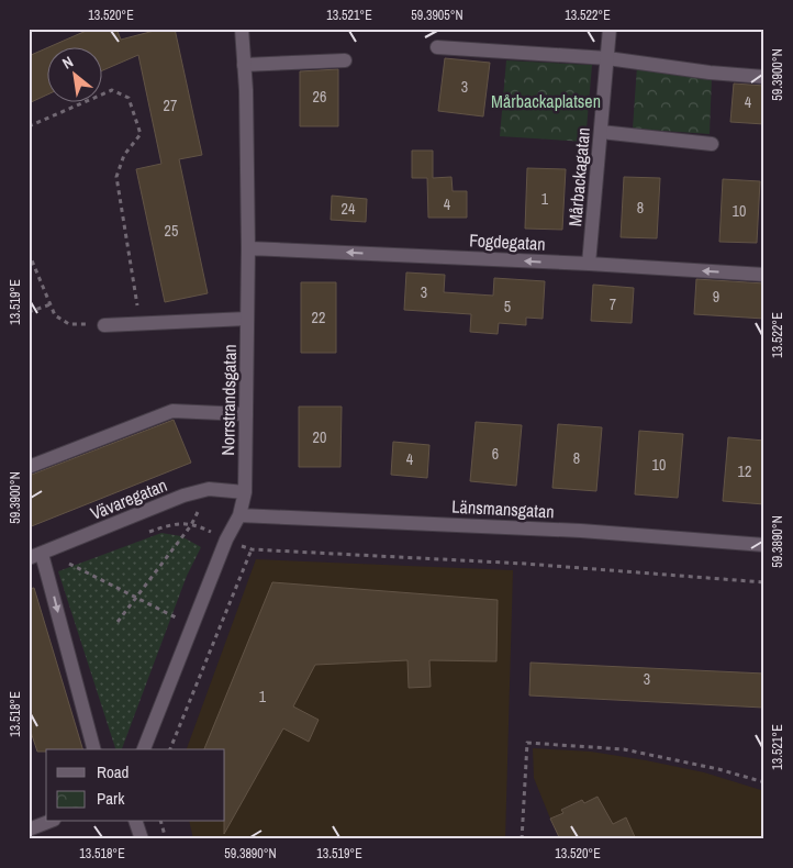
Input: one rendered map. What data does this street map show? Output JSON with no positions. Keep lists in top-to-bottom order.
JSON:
{
  "streets": {
    "street": [
      "Mårbackagatan",
      "Fogdegatan",
      "Norrstrandsgatan",
      "Vävaregatan",
      "Länsmansgatan"
    ]
  },
  "crossings": [
    ["Mårbackagatan", "Fogdegatan"],
    ["Fogdegatan", "Norrstrandsgatan"],
    ["Norrstrandsgatan", "Vävaregatan"],
    ["Norrstrandsgatan", "Länsmansgatan"]
  ],
  "one_way": ["Fogdegatan"],
  "parks": ["Mårbackaplatsen"],
  "house_numbers": [
    "3",
    "26",
    "4",
    "27",
    "1",
    "4",
    "8",
    "24",
    "10",
    "25",
    "3",
    "9",
    "7",
    "5",
    "22",
    "20",
    "6",
    "8",
    "4",
    "10",
    "12",
    "3",
    "1"
  ],
  "legend": ["Road", "Park"],
  "north": "top left",
  "coordinates": [
    "13.520°E",
    "13.521°E",
    "59.3905°N",
    "13.522°E",
    "59.3900°N",
    "13.519°E",
    "59.3890°N",
    "13.518°E"
  ]
}
